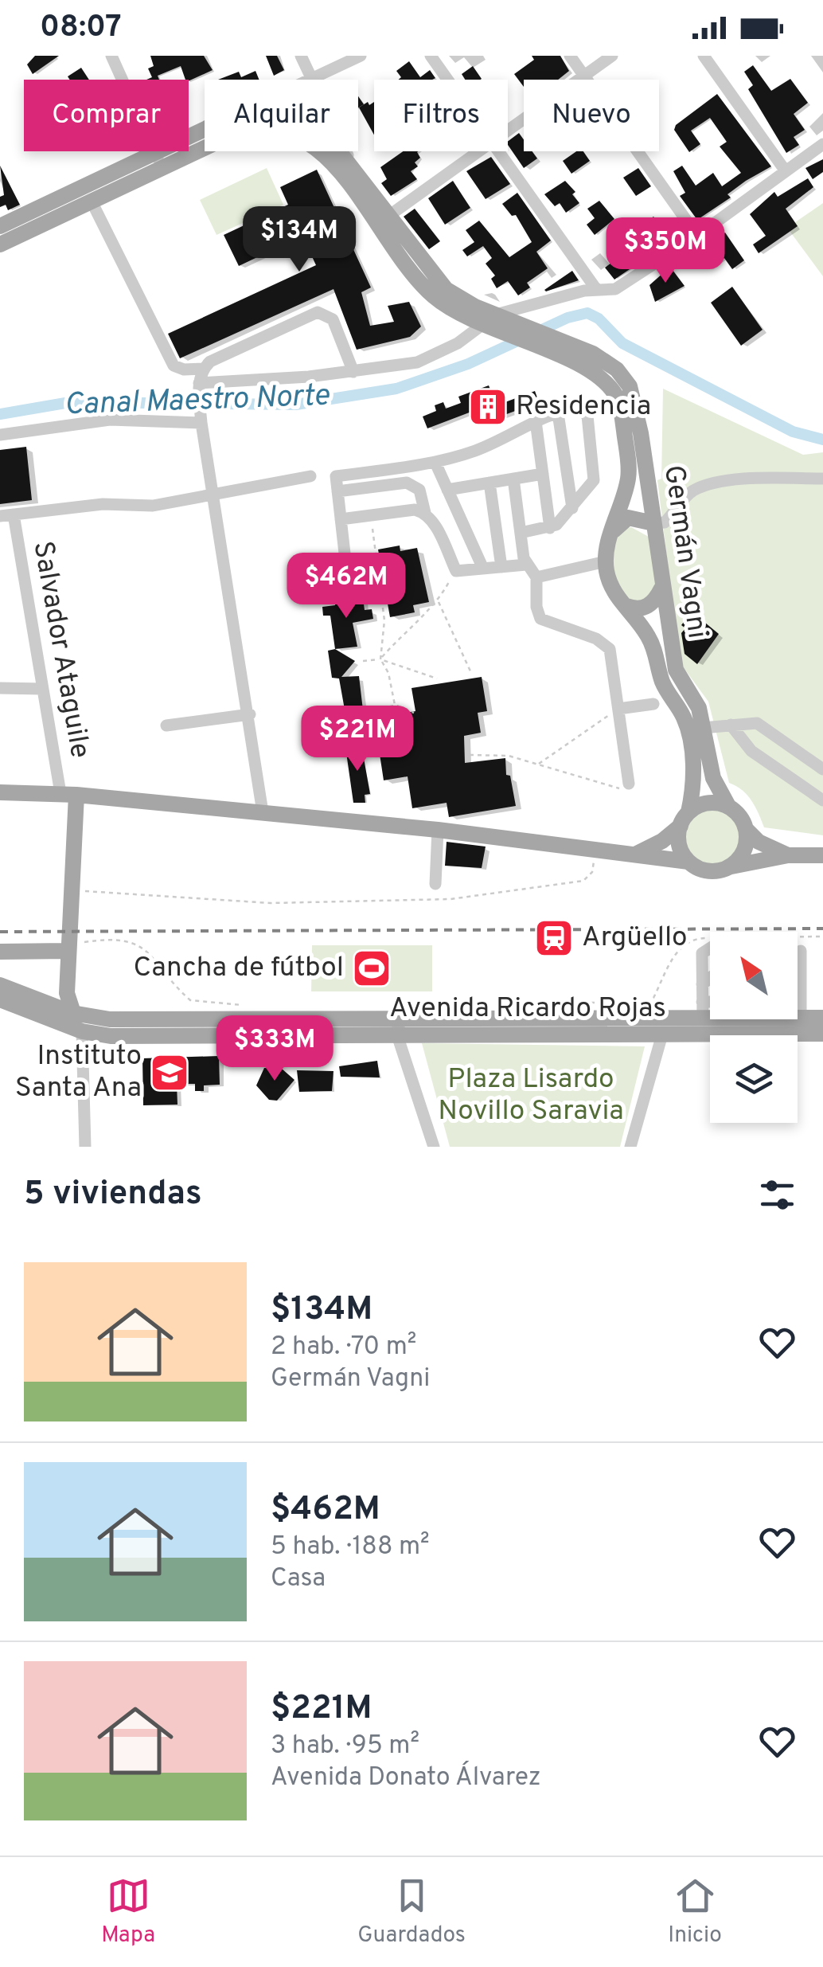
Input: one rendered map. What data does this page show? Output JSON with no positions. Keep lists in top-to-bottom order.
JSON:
{
  "streets": {
    "main road": ["Germán Vagni", "Avenida Ricardo Rojas"],
    "street": ["Salvador Ataguile"]
  },
  "water": ["Canal Maestro Norte"],
  "parks": ["Plaza Lisardo Novillo Saravia"],
  "places": {
    "building": ["Residencia"],
    "station": ["Argüello"],
    "sports": ["Cancha de fútbol"],
    "school or university": ["Instituto Santa Ana"]
  },
  "north": "top left",
  "page": {
    "status": "08:07",
    "chip": [
      "Comprar",
      "Alquilar",
      "Filtros",
      "Nuevo"
    ],
    "price": [
      "$134M",
      "$350M",
      "$462M",
      "$221M",
      "$333M"
    ],
    "heading": "5 viviendas",
    "list": [
      {
        "name": "$134M",
        "note": "2 hab. · 70 m² · Germán Vagni"
      },
      {
        "name": "$462M",
        "note": "5 hab. · 188 m² · Casa"
      },
      {
        "name": "$221M",
        "note": "3 hab. · 95 m² · Avenida Donato Álvarez"
      }
    ],
    "tabs": ["Mapa", "Guardados", "Inicio"]
  }
}
